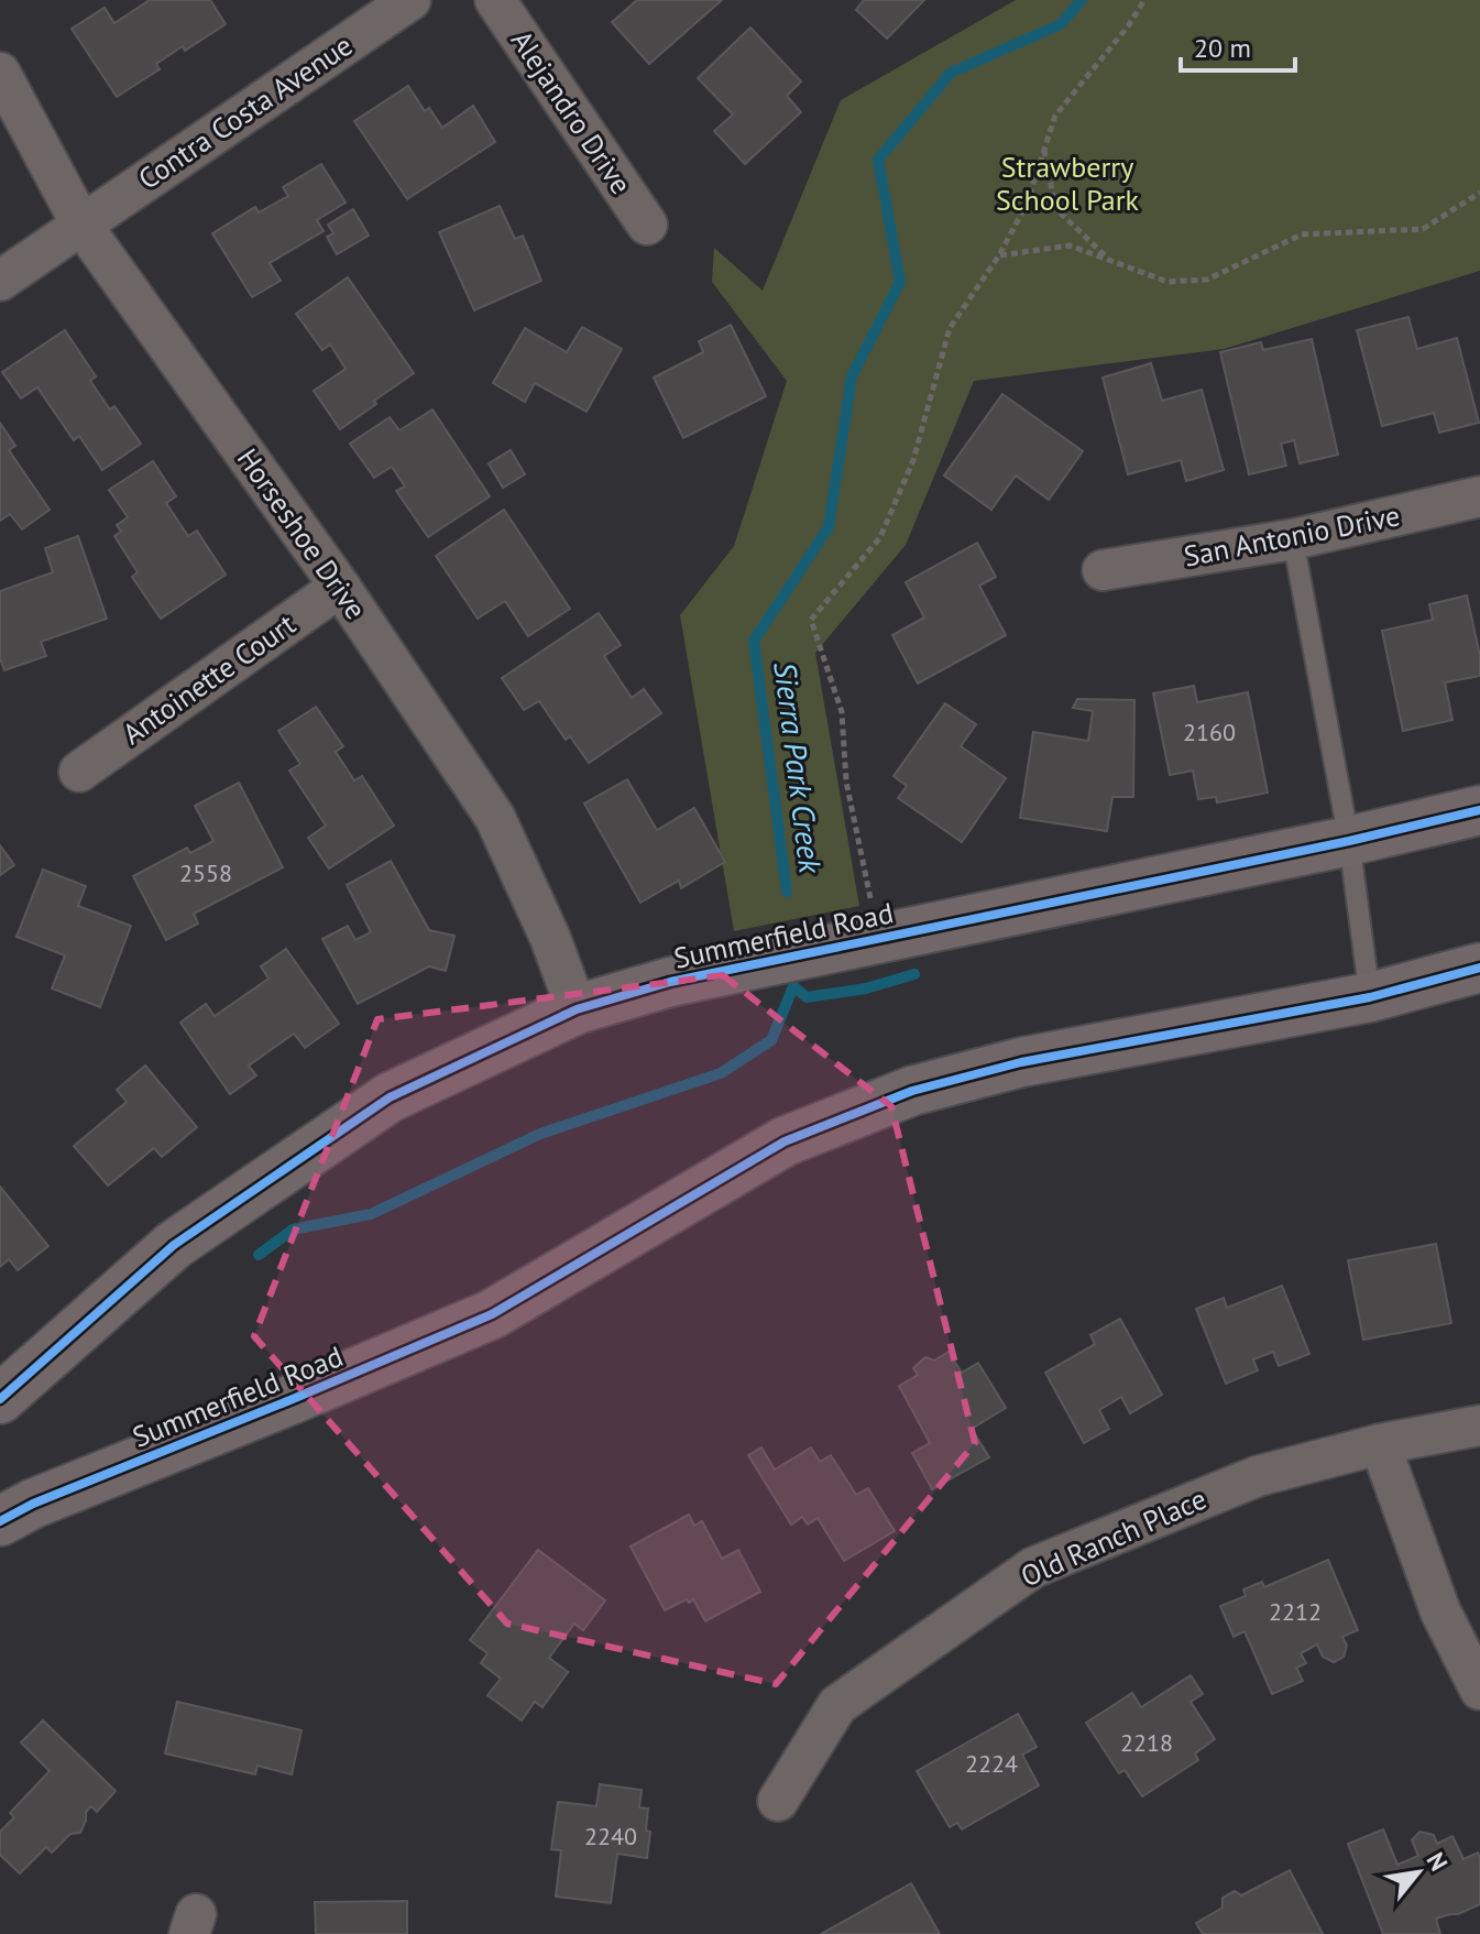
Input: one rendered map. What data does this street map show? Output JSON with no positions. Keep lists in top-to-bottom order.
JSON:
{
  "streets": {
    "street": [
      "Contra Costa Avenue",
      "Alejandro Drive",
      "Horseshoe Drive",
      "San Antonio Drive",
      "Antoinette Court",
      "Summerfield Road",
      "Old Ranch Place"
    ]
  },
  "crossings": [
    ["Contra Costa Avenue", "Horseshoe Drive"],
    ["Horseshoe Drive", "Antoinette Court"],
    ["Horseshoe Drive", "Summerfield Road"]
  ],
  "water": ["Sierra Park Creek"],
  "parks": ["Strawberry School Park"],
  "house_numbers": [
    "2160",
    "2558",
    "2212",
    "2218",
    "2224",
    "2240"
  ],
  "scale_bar": "20 m",
  "north": "top right"
}
